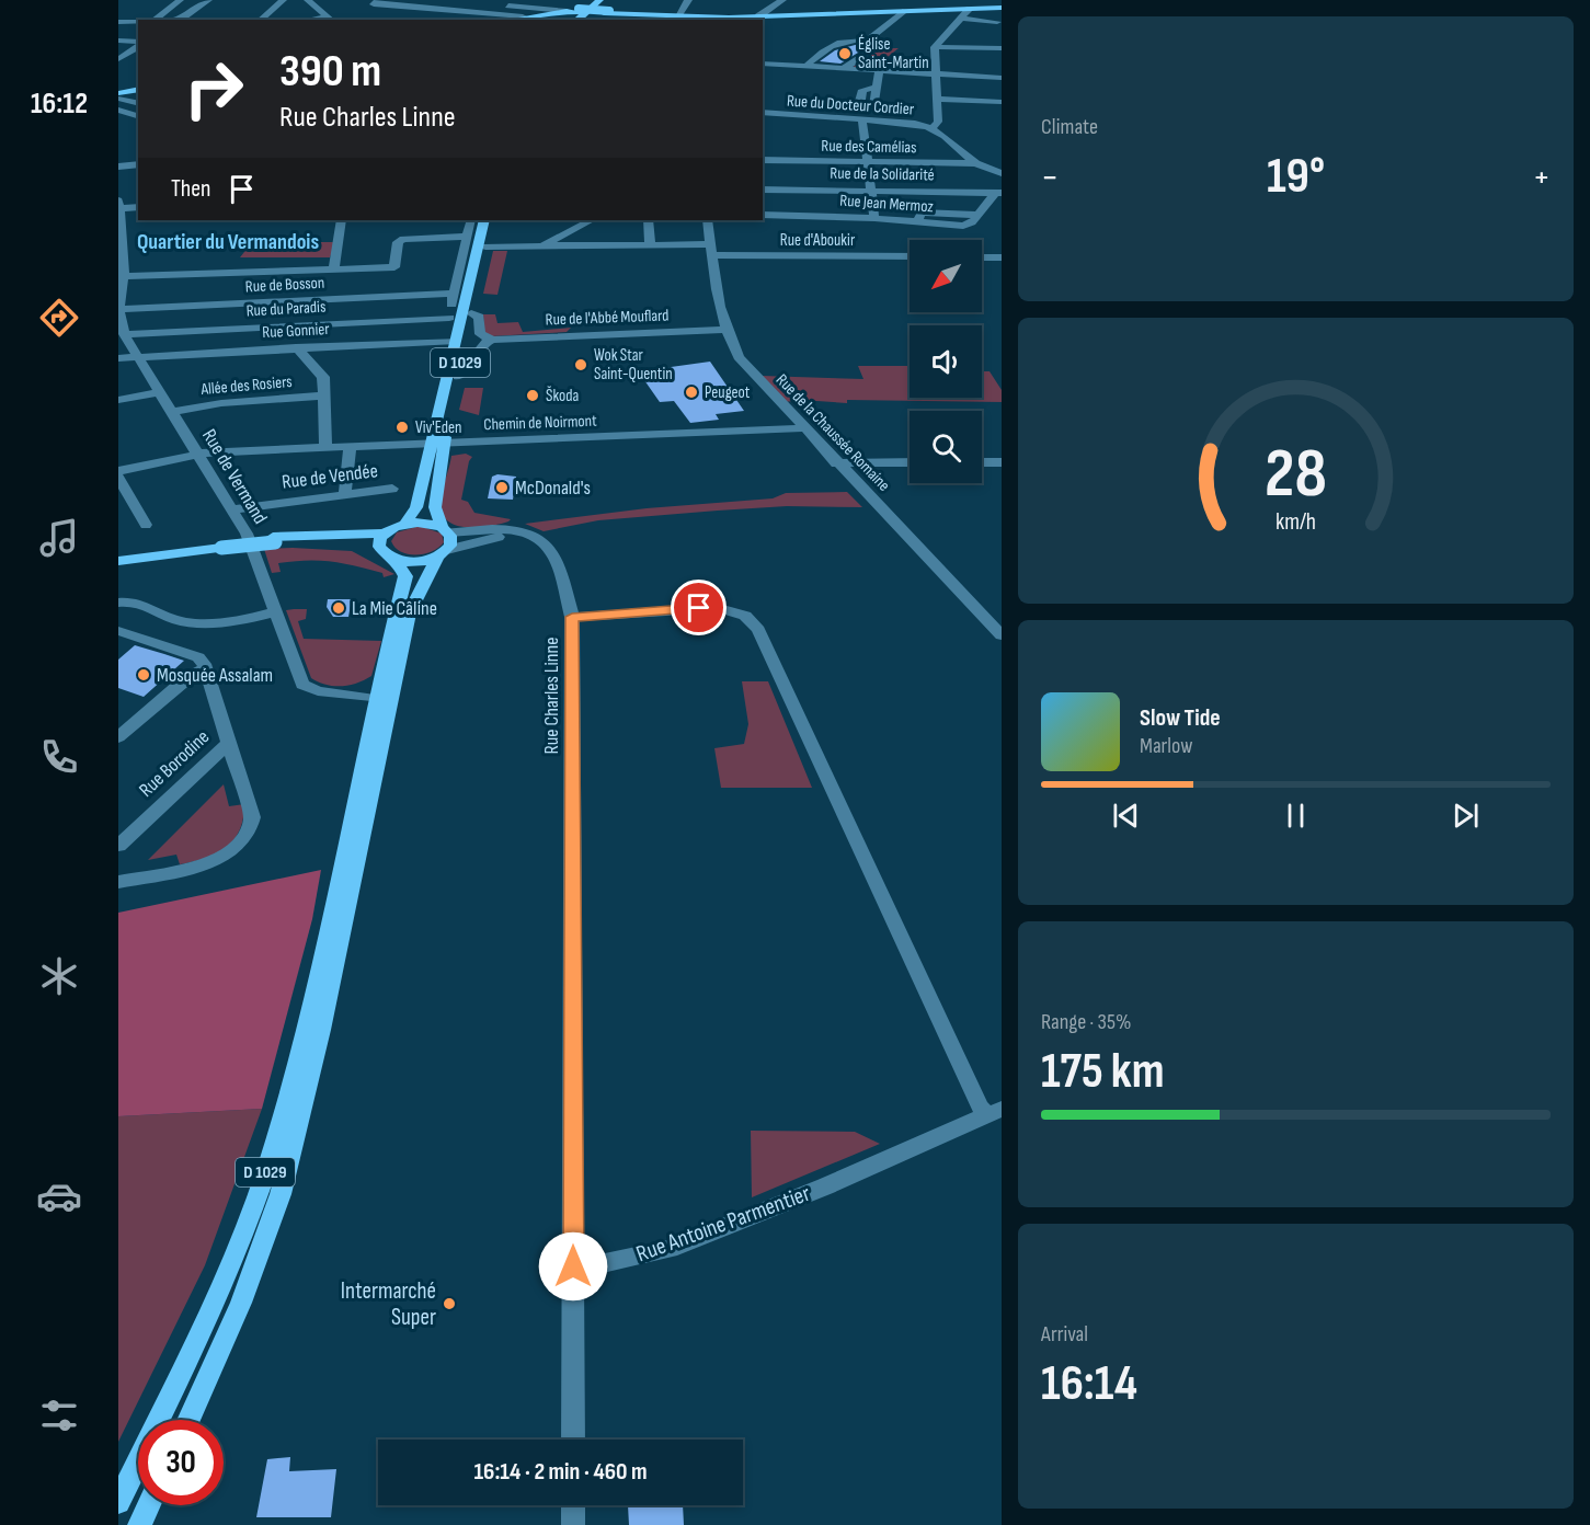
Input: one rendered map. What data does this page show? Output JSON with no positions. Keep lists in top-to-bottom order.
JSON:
{
  "streets": {
    "main road": ["D 1029"],
    "street": [
      "Rue du Docteur Cordier",
      "Rue des Camélias",
      "Rue de la Solidarité",
      "Rue Jean Mermoz",
      "Rue d'Aboukir",
      "Rue de Bosson",
      "Rue du Paradis",
      "Rue de l'Abbé Mouflard",
      "Rue Gonnier",
      "Allée des Rosiers",
      "Chemin de Noirmont",
      "Rue de la Chaussée Romaine",
      "Rue de Vermand",
      "Rue de Vendée",
      "Rue Charles Linne",
      "Rue Borodine",
      "Rue Antoine Parmentier"
    ]
  },
  "crossings": [
    ["Rue du Docteur Cordier", "Rue des Camélias"],
    ["Rue de la Solidarité", "Rue Jean Mermoz"],
    ["Rue d'Aboukir", "D 1029"],
    ["Rue d'Aboukir", "Rue de la Chaussée Romaine"],
    ["Rue de Bosson", "Rue de Vermand"],
    ["Rue du Paradis", "Rue de Vermand"],
    ["Rue de l'Abbé Mouflard", "Rue de la Chaussée Romaine"],
    ["Rue Gonnier", "Rue de Vermand"],
    ["D 1029", "Chemin de Noirmont"],
    ["D 1029", "Rue de Vermand"],
    ["Allée des Rosiers", "Rue de Vermand"],
    ["Chemin de Noirmont", "Rue de la Chaussée Romaine"],
    ["Chemin de Noirmont", "Rue de Vermand"],
    ["Rue de Vermand", "Rue de Vendée"],
    ["Rue Charles Linne", "Rue Antoine Parmentier"]
  ],
  "districts": ["Quartier du Vermandois"],
  "places": [
    "Église Saint-Martin",
    "Wok Star Saint-Quentin",
    "Peugeot",
    "Škoda",
    "Viv'Eden",
    "McDonald's",
    "La Mie Câline",
    "Mosquée Assalam",
    "Intermarché Super"
  ],
  "north": "bottom left",
  "page": {
    "tabs": "16:12",
    "tile": [
      "Climate",
      ["Range · 35%", "175 km"],
      ["Arrival", "16:14"]
    ],
    "turn": ["390 m", "Rue Charles Linne"],
    "heat": ["−", "19°", "+"],
    "then": "Then",
    "song": ["Slow Tide", "Marlow"],
    "limit": "30",
    "trip": "16:14 · 2 min · 460 m",
    "gauge": ["28", "km/h"]
  }
}
